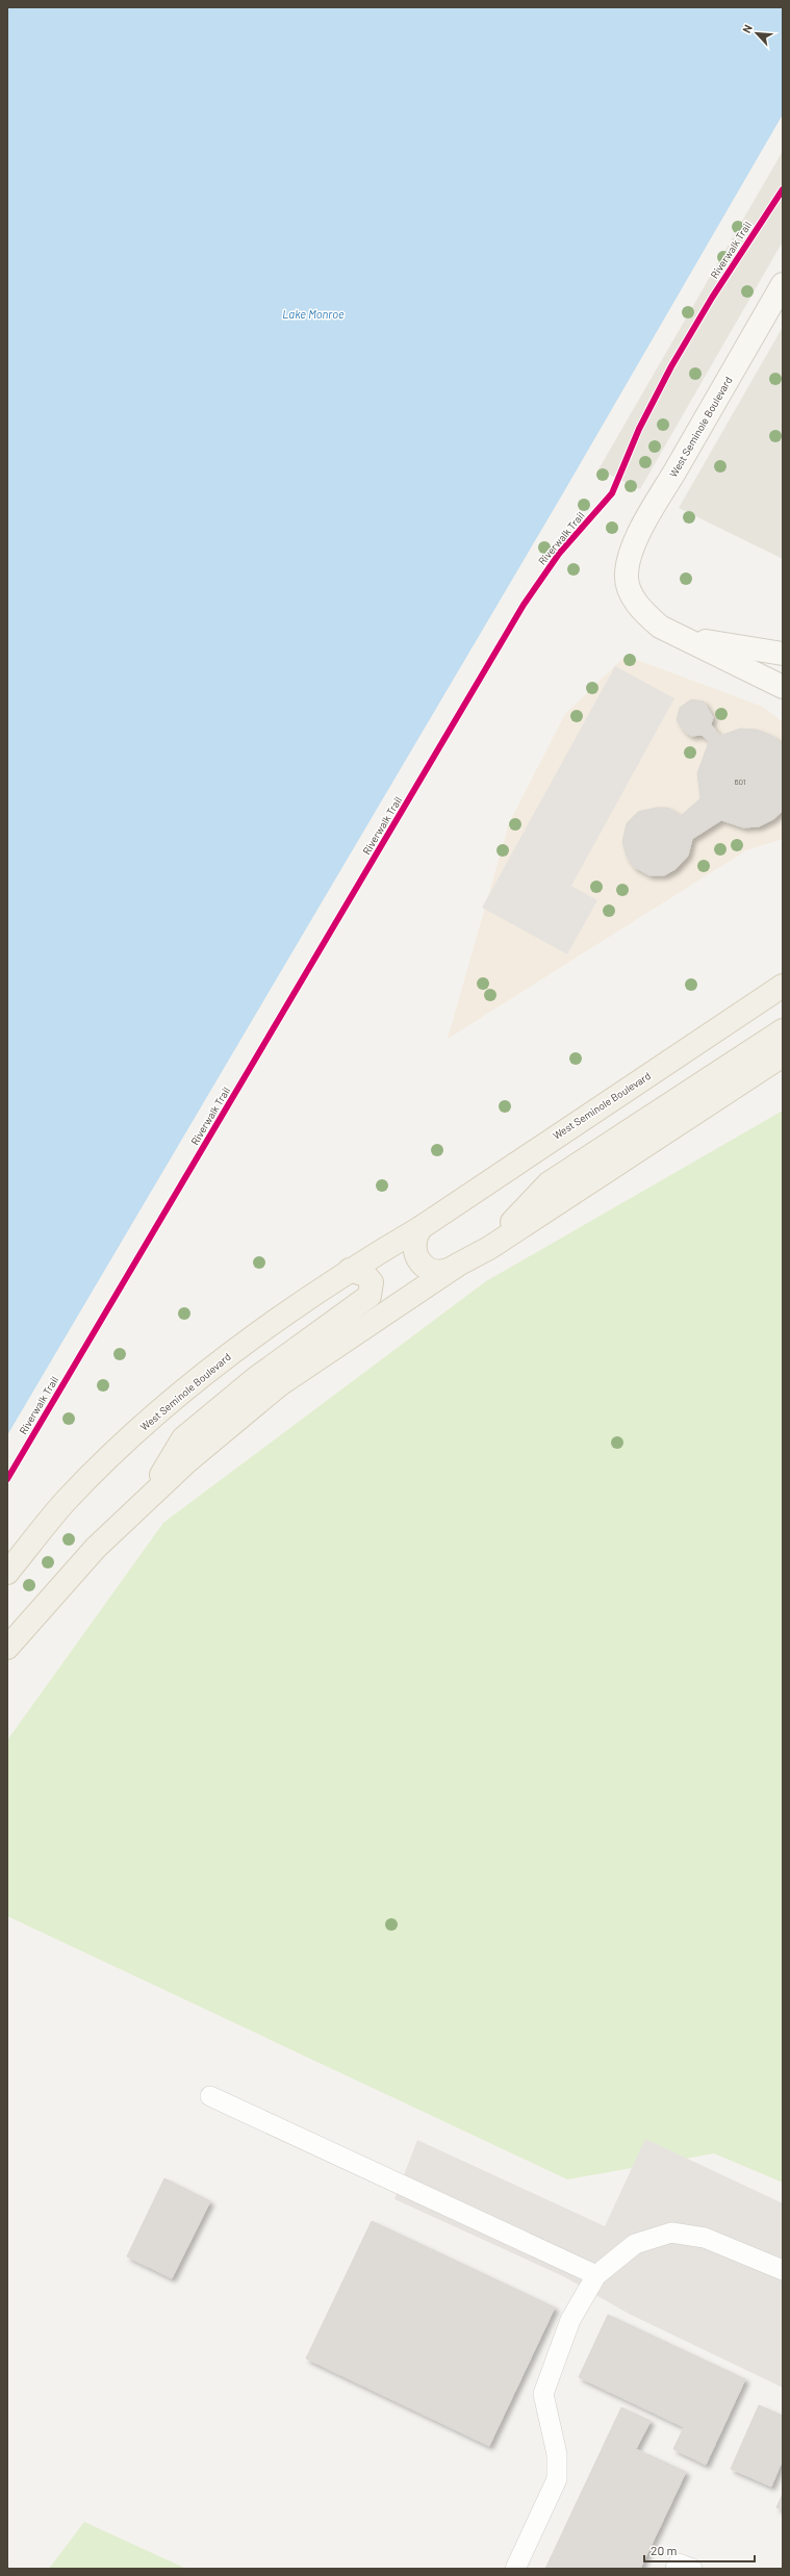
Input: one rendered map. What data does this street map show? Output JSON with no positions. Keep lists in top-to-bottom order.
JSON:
{
  "streets": {
    "main road": ["West Seminole Boulevard"],
    "cycle path": ["Riverwalk Trail"]
  },
  "water": ["Lake Monroe"],
  "house_numbers": ["601"],
  "scale_bar": "20 m",
  "north": "top left"
}
